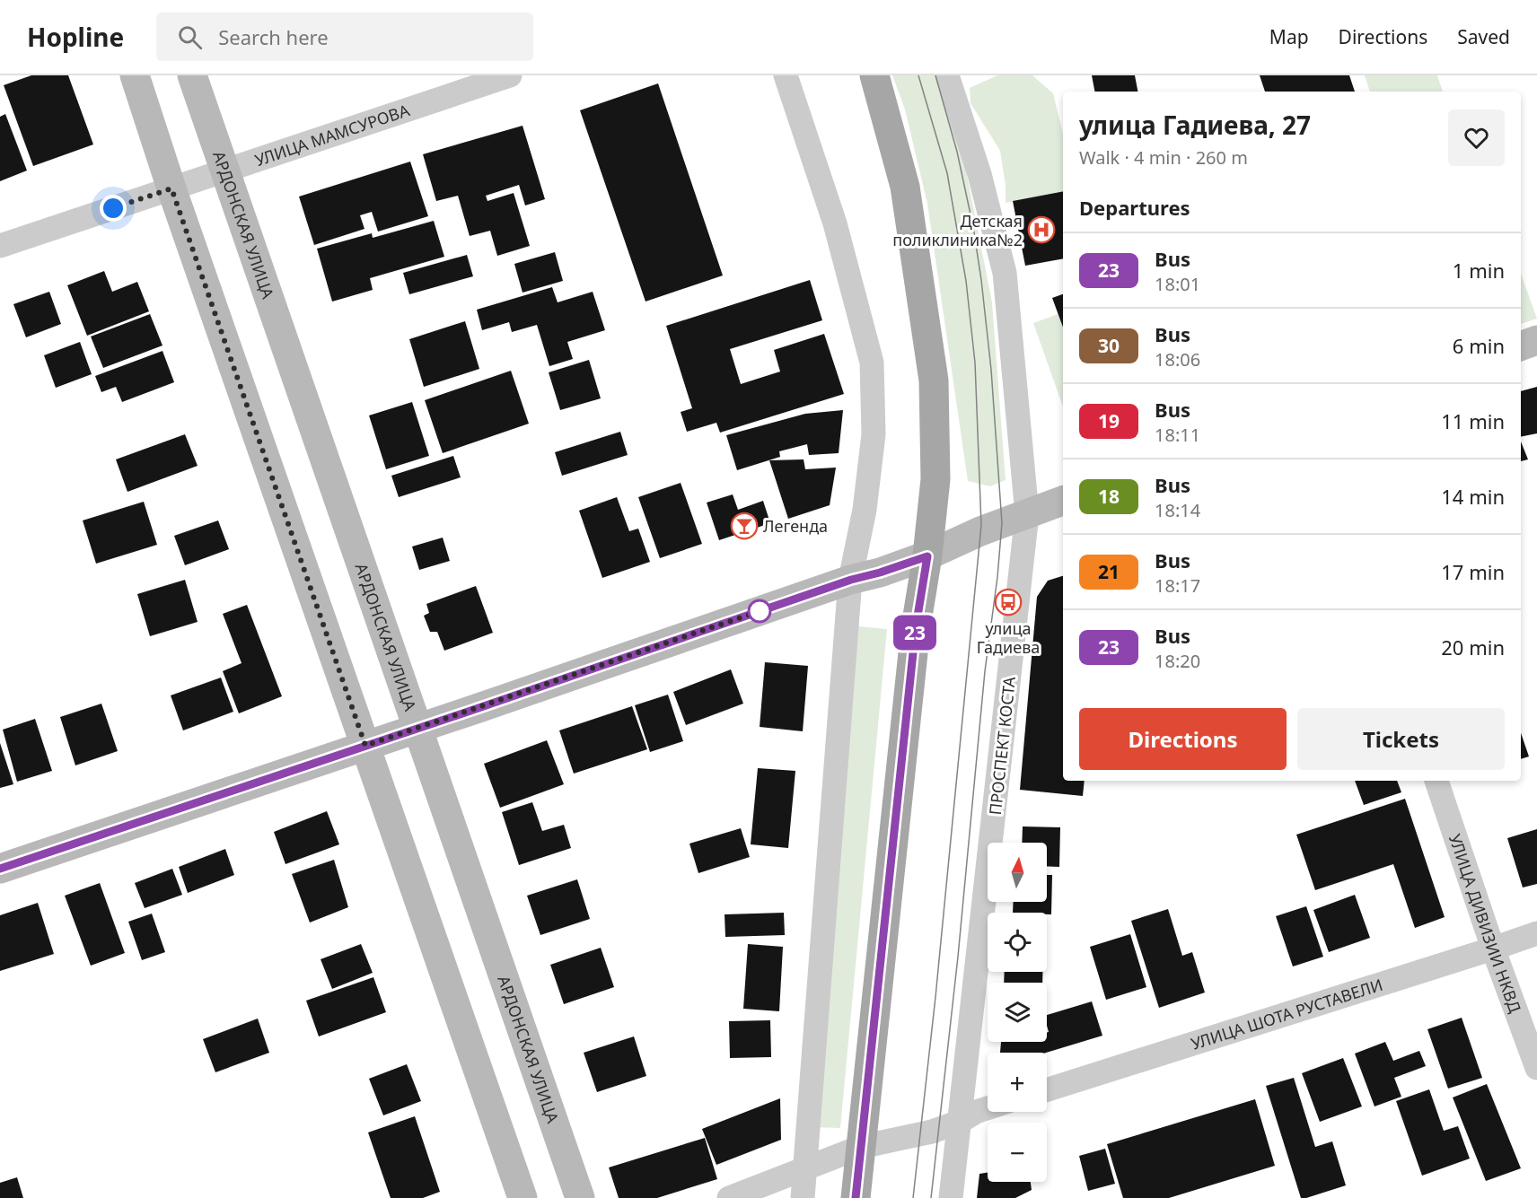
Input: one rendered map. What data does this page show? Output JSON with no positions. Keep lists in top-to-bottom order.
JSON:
{
  "streets": {
    "main road": ["АРДОНСКАЯ УЛИЦА"],
    "street": [
      "УЛИЦА МАМСУРОВА",
      "ПРОСПЕКТ КОСТА",
      "УЛИЦА ДИВИЗИИ НКВД",
      "УЛИЦА ШОТА РУСТАВЕЛИ"
    ]
  },
  "crossings": [
    ["УЛИЦА МАМСУРОВА", "АРДОНСКАЯ УЛИЦА"],
    ["УЛИЦА ДИВИЗИИ НКВД", "УЛИЦА ШОТА РУСТАВЕЛИ"]
  ],
  "places": {
    "hospital": ["Детская поликлиника№2"],
    "bar": ["Легенда"],
    "bus stop": ["улица Гадиева"]
  },
  "lines": ["bus line 23"],
  "north": "top",
  "page": {
    "header": "Hopline",
    "search": "Search here",
    "nav": ["Map", "Directions", "Saved"],
    "on_map": "23",
    "heading": [
      ["улица Гадиева, 27", "Walk · 4 min · 260 m"],
      "Departures"
    ],
    "list": [
      {
        "mark": "23",
        "name": "Bus",
        "note": "18:01",
        "value": "1 min"
      },
      {
        "mark": "30",
        "name": "Bus",
        "note": "18:06",
        "value": "6 min"
      },
      {
        "mark": "19",
        "name": "Bus",
        "note": "18:11",
        "value": "11 min"
      },
      {
        "mark": "18",
        "name": "Bus",
        "note": "18:14",
        "value": "14 min"
      },
      {
        "mark": "21",
        "name": "Bus",
        "note": "18:17",
        "value": "17 min"
      },
      {
        "mark": "23",
        "name": "Bus",
        "note": "18:20",
        "value": "20 min"
      }
    ],
    "buttons": ["Directions", "Tickets"],
    "map_buttons": ["+", "−"]
  }
}
